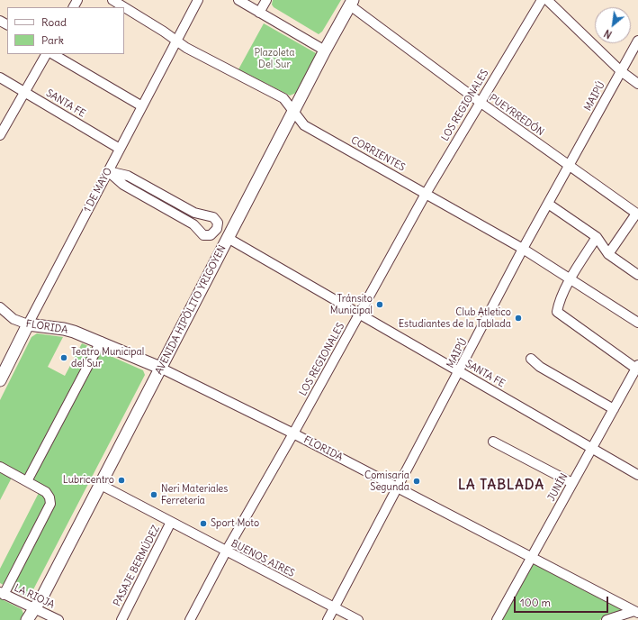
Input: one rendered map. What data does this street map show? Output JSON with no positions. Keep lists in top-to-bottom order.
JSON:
{
  "streets": {
    "main road": ["1 DE MAYO", "AVENIDA HIPÓLITO YRIGOYEN", "FLORIDA"],
    "street": [
      "MAIPÚ",
      "SANTA FE",
      "LOS REGIONALES",
      "PUEYRREDÓN",
      "CORRIENTES",
      "JUNÍN",
      "BUENOS AIRES",
      "PASAJE BERMÚDEZ",
      "LA RIOJA"
    ]
  },
  "crossings": [
    ["MAIPÚ", "SANTA FE"],
    ["MAIPÚ", "PUEYRREDÓN"],
    ["MAIPÚ", "CORRIENTES"],
    ["MAIPÚ", "FLORIDA"],
    ["MAIPÚ", "BUENOS AIRES"],
    ["SANTA FE", "LOS REGIONALES"],
    ["SANTA FE", "1 DE MAYO"],
    ["SANTA FE", "AVENIDA HIPÓLITO YRIGOYEN"],
    ["SANTA FE", "JUNÍN"],
    ["LOS REGIONALES", "PUEYRREDÓN"],
    ["LOS REGIONALES", "CORRIENTES"],
    ["LOS REGIONALES", "FLORIDA"],
    ["LOS REGIONALES", "BUENOS AIRES"],
    ["PUEYRREDÓN", "AVENIDA HIPÓLITO YRIGOYEN"],
    ["CORRIENTES", "1 DE MAYO"],
    ["CORRIENTES", "AVENIDA HIPÓLITO YRIGOYEN"],
    ["1 DE MAYO", "FLORIDA"],
    ["AVENIDA HIPÓLITO YRIGOYEN", "FLORIDA"],
    ["AVENIDA HIPÓLITO YRIGOYEN", "BUENOS AIRES"],
    ["AVENIDA HIPÓLITO YRIGOYEN", "LA RIOJA"],
    ["FLORIDA", "JUNÍN"],
    ["BUENOS AIRES", "PASAJE BERMÚDEZ"]
  ],
  "districts": ["LA TABLADA"],
  "parks": ["Plazoleta Del Sur"],
  "places": [
    "Tránsito Municipal",
    "Club Atletico Estudiantes de la Tablada",
    "Teatro Municipal del Sur",
    "Lubricentro",
    "Comisaría Segunda",
    "Neri Materiales Ferretería",
    "Sport Moto"
  ],
  "legend": ["Road", "Park"],
  "scale_bar": "100 m",
  "north": "bottom left"
}
